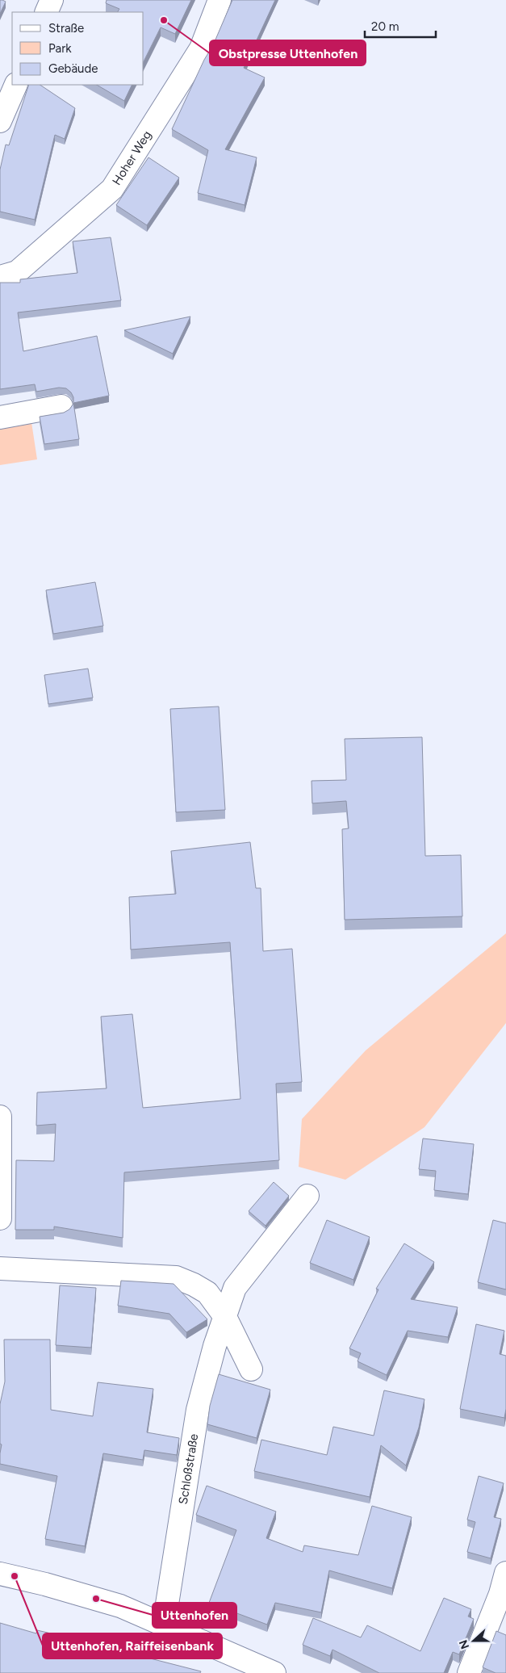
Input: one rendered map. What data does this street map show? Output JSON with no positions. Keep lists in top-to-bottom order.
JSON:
{
  "streets": {
    "street": ["Hoher Weg", "Schloßstraße"]
  },
  "places": ["Obstpresse Uttenhofen", "Uttenhofen, Raiffeisenbank", "Uttenhofen"],
  "legend": ["Straße", "Park", "Gebäude"],
  "scale_bar": "20 m",
  "north": "left"
}
